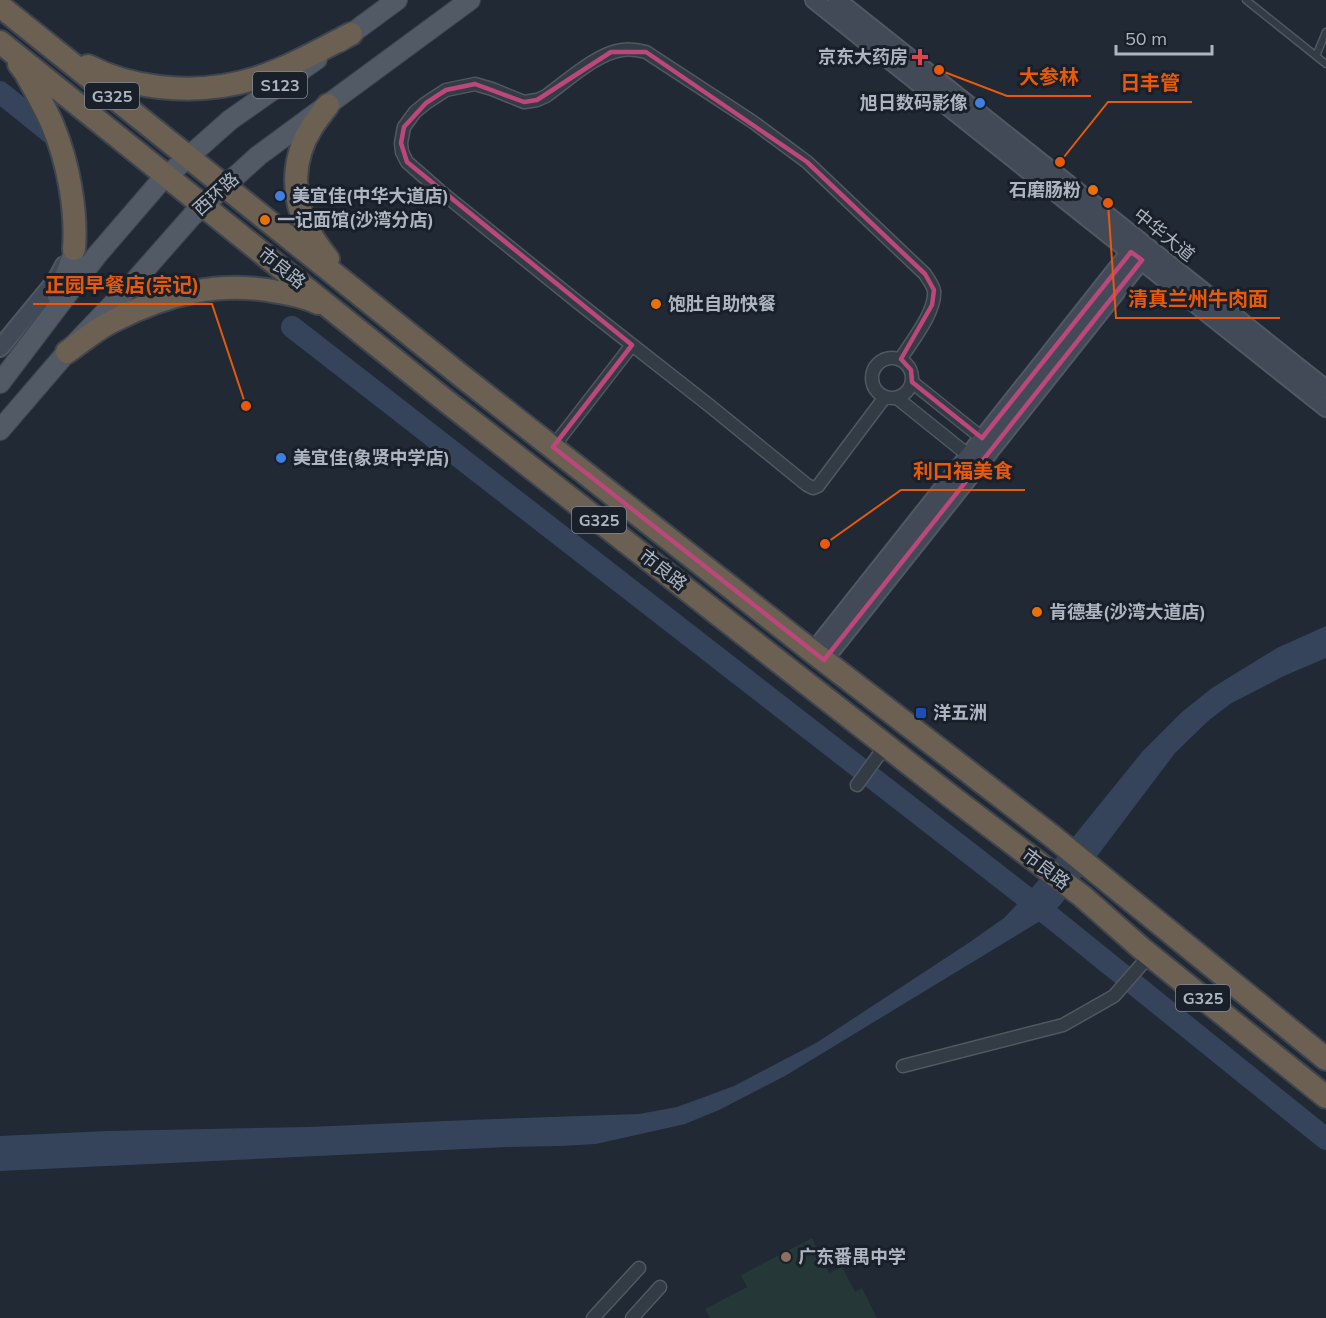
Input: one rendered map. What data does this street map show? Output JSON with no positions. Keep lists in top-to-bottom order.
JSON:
{
  "streets": {
    "highway": ["G325", "市良路"],
    "main road": ["S123", "西环路"],
    "street": ["中华大道"]
  },
  "crossings": [
    ["S123", "市良路"],
    ["西环路", "市良路"]
  ],
  "places": {
    "health": ["京东大药房"],
    "other": [
      "大参林",
      "旭日数码影像",
      "日丰管",
      "石磨肠粉",
      "美宜佳(中华大道店)",
      "清真兰州牛肉面",
      "一记面馆(沙湾分店)",
      "饱肚自助快餐",
      "正园早餐店(宗记)",
      "美宜佳(象贤中学店)",
      "利口福美食",
      "肯德基(沙湾大道店)",
      "广东番禺中学"
    ],
    "transit": ["洋五洲"]
  },
  "scale_bar": "50 m"
}
